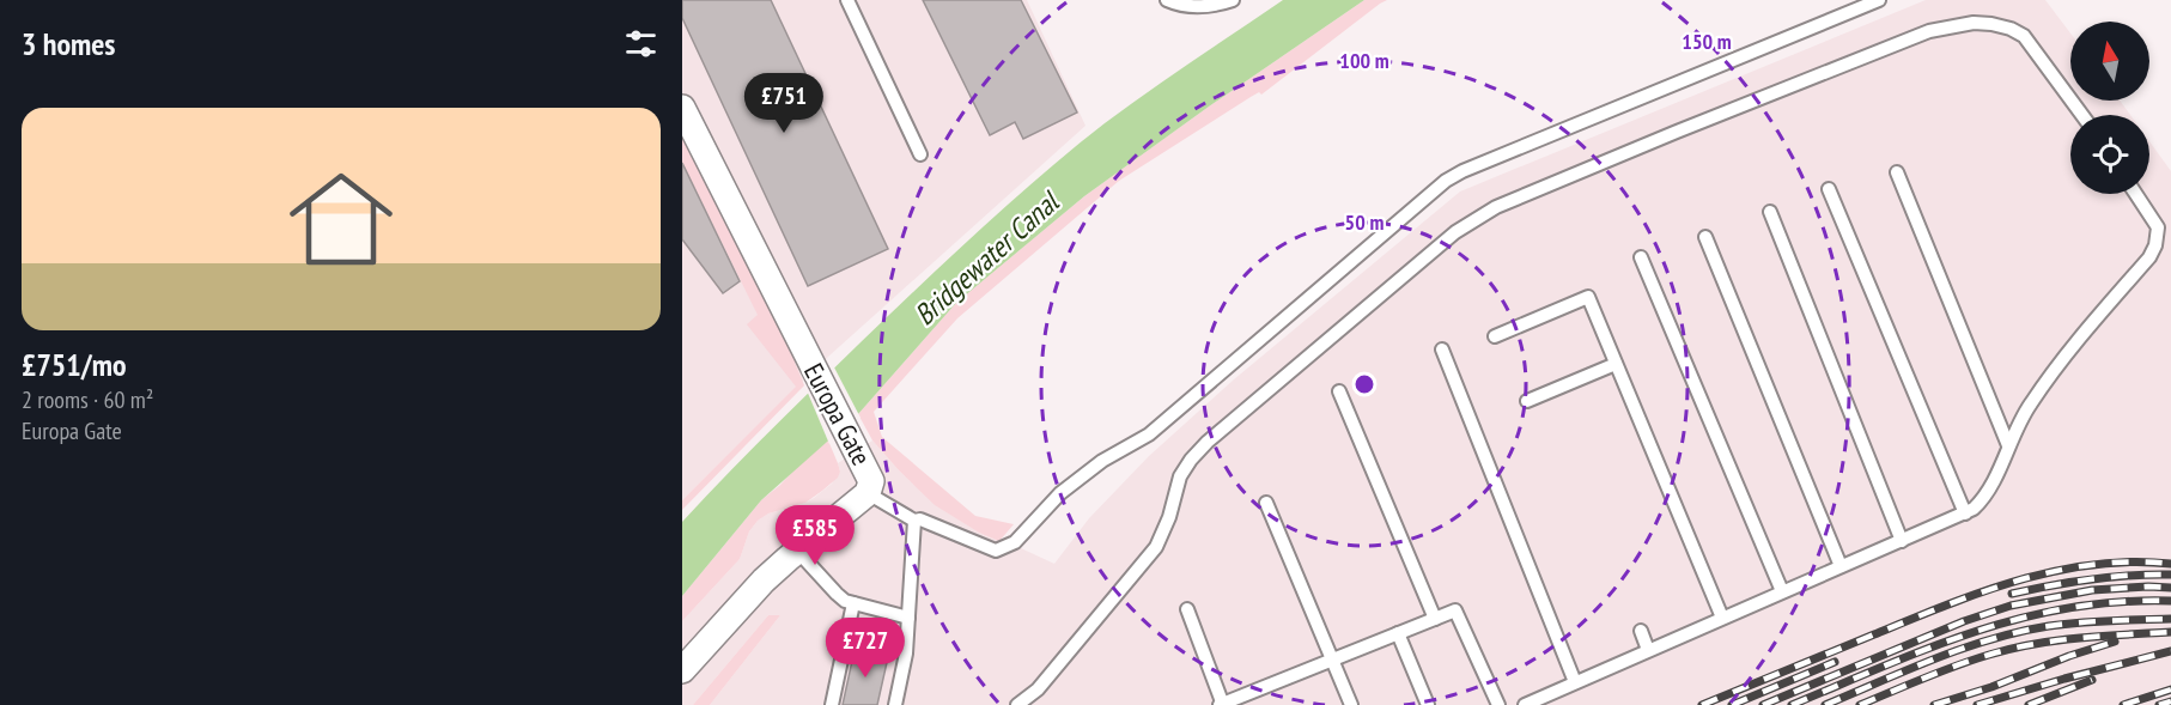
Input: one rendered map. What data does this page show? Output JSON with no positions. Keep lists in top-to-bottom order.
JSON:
{
  "streets": {
    "street": ["Europa Gate"]
  },
  "water": ["Bridgewater Canal"],
  "north": "top",
  "page": {
    "heading": "3 homes",
    "price": ["£751", "£585", "£727"],
    "list": [
      {
        "name": "£751/mo",
        "note": "2 rooms · 60 m² · Europa Gate"
      }
    ]
  },
  "rings": ["150 m", "100 m", "50 m"]
}
